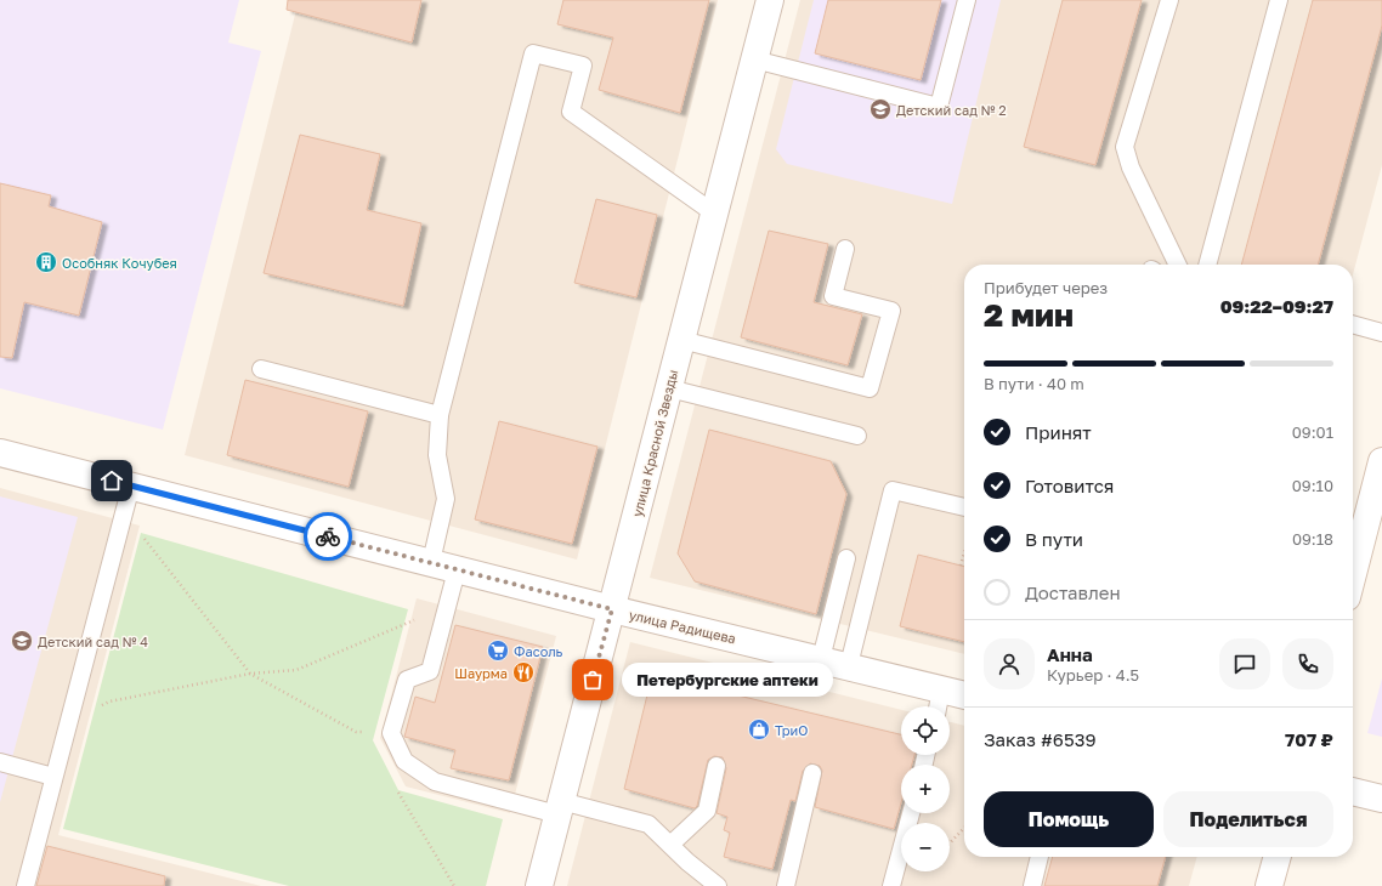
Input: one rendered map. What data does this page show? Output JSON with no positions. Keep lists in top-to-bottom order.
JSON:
{
  "streets": {
    "street": ["улица Красной Звезды", "улица Радищева"]
  },
  "crossings": [
    ["улица Красной Звезды", "улица Радищева"]
  ],
  "places": {
    "school or university": ["Детский сад № 2", "Детский сад № 4"],
    "building": ["Особняк Кочубея"],
    "supermarket": ["Фасоль"],
    "restaurant": ["Шаурма"],
    "other": ["Петербургские аптеки"],
    "shop": ["ТриО"]
  },
  "page": {
    "heading": ["2 мин", "Прибудет через", "09:22–09:27"],
    "panel": [
      "Анна",
      "Курьер · 4.5",
      "Заказ #6539",
      "707 ₽"
    ],
    "bar": "В пути · 40 m",
    "list": [
      ["Принят", "09:01"],
      ["Готовится", "09:10"],
      ["В пути", "09:18"],
      "Доставлен"
    ],
    "bubble": "Петербургские аптеки",
    "map_buttons": ["+", "−"],
    "buttons": ["Помощь", "Поделиться"]
  }
}
